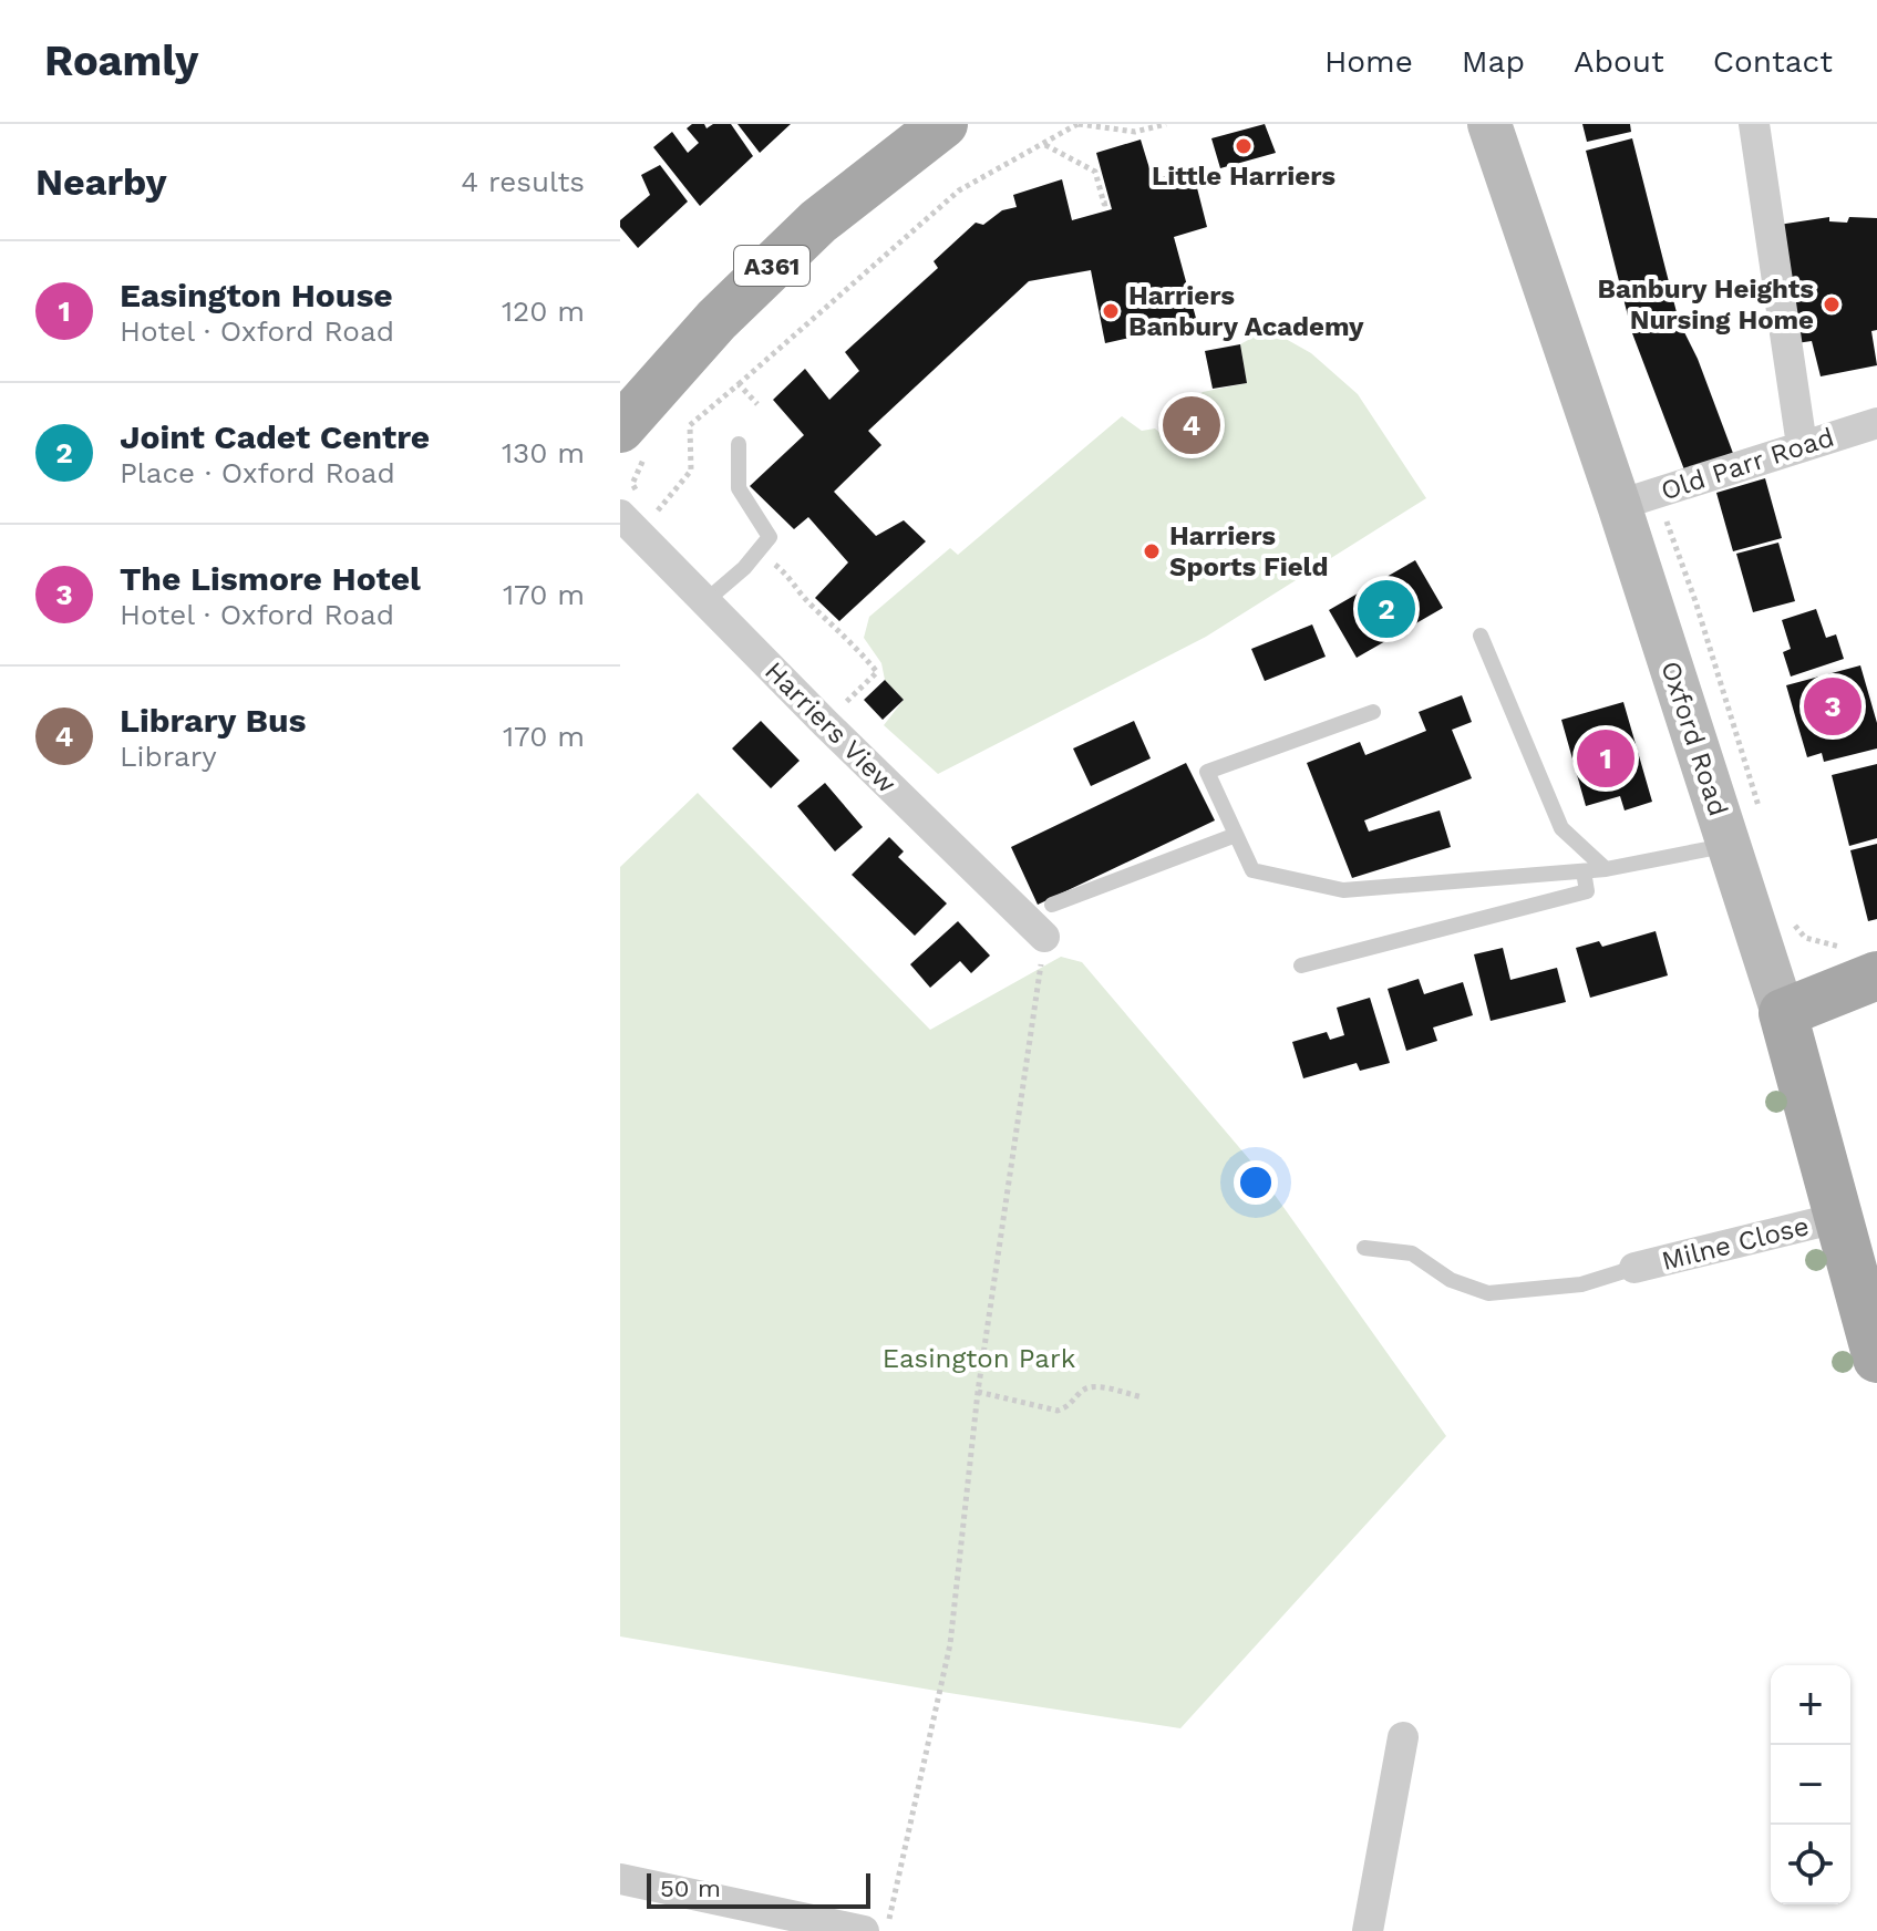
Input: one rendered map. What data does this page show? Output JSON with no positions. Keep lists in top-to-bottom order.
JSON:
{
  "streets": {
    "main road": ["A361", "Oxford Road"],
    "street": ["Old Parr Road", "Harriers View", "Milne Close"]
  },
  "crossings": [
    ["Old Parr Road", "Oxford Road"],
    ["Oxford Road", "Milne Close"]
  ],
  "parks": ["Easington Park"],
  "places": [
    "Little Harriers",
    "Banbury Heights Nursing Home",
    "Harriers Banbury Academy",
    "Harriers Sports Field"
  ],
  "scale_bar": "50 m",
  "page": {
    "header": "Roamly",
    "nav": [
      "Home",
      "Map",
      "About",
      "Contact"
    ],
    "heading": ["Nearby", "4 results"],
    "list": [
      {
        "mark": "1",
        "name": "Easington House",
        "note": "Hotel · Oxford Road",
        "value": "120 m"
      },
      {
        "mark": "2",
        "name": "Joint Cadet Centre",
        "note": "Place · Oxford Road",
        "value": "130 m"
      },
      {
        "mark": "3",
        "name": "The Lismore Hotel",
        "note": "Hotel · Oxford Road",
        "value": "170 m"
      },
      {
        "mark": "4",
        "name": "Library Bus",
        "note": "Library",
        "value": "170 m"
      }
    ],
    "pins": [
      "4",
      "2",
      "3",
      "1"
    ],
    "map_buttons": ["+", "−"],
    "scale": "50 m"
  }
}
